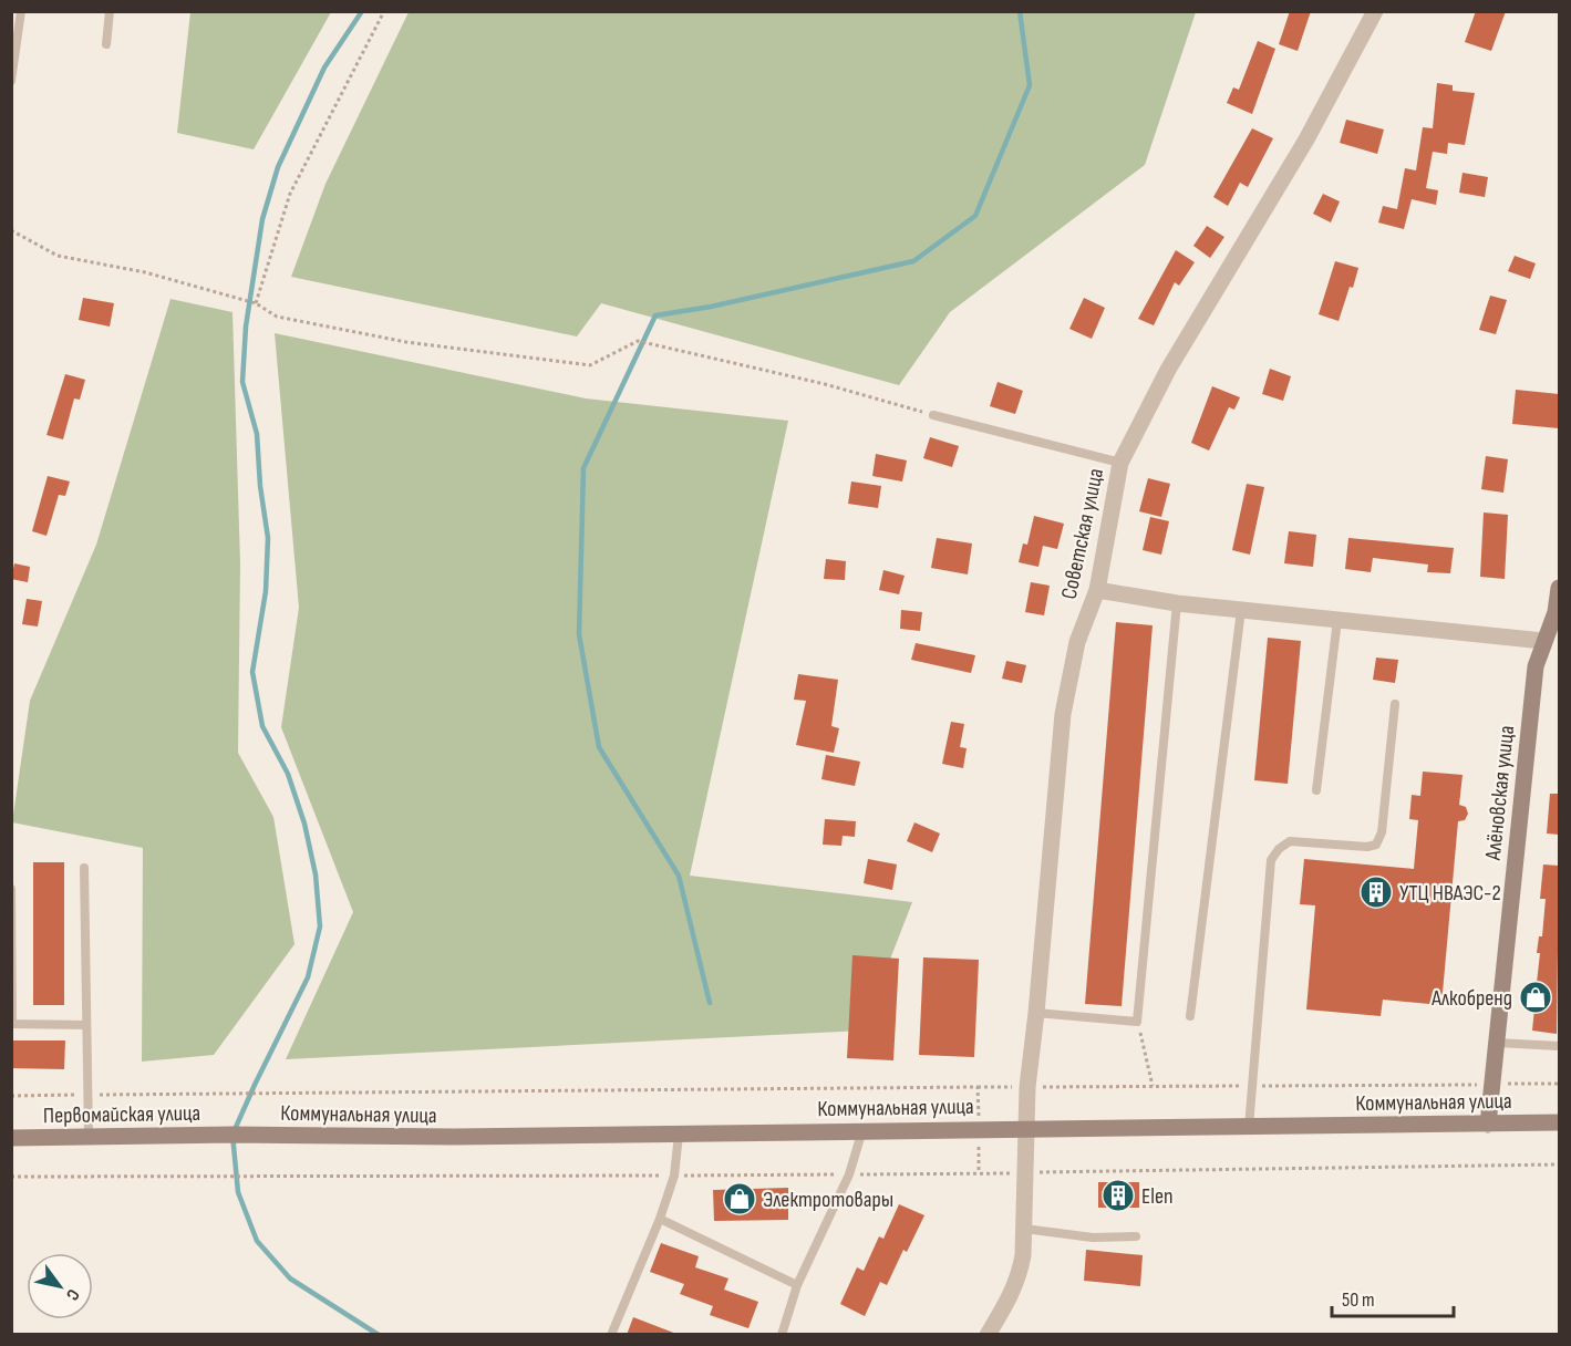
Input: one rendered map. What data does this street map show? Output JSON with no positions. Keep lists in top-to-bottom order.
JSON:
{
  "streets": {
    "street": [
      "Советская улица",
      "Алёновская улица",
      "Коммунальная улица",
      "Первомайская улица"
    ]
  },
  "crossings": [
    ["Советская улица", "Коммунальная улица"],
    ["Алёновская улица", "Коммунальная улица"],
    ["Коммунальная улица", "Первомайская улица"]
  ],
  "places": {
    "building": ["УТЦ НВАЭС-2", "Elen"],
    "shop": ["Алкобренд", "Электротовары"]
  },
  "scale_bar": "50 m",
  "north": "bottom right"
}
